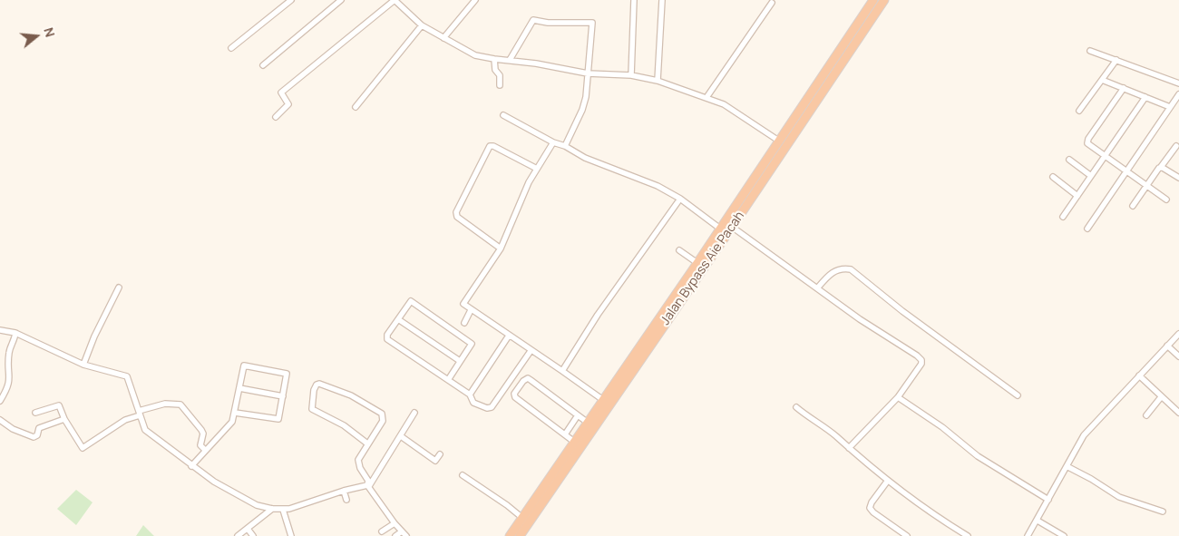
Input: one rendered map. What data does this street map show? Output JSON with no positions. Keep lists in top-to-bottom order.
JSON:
{
  "streets": {
    "highway": ["Jalan Bypass Aie Pacah"]
  },
  "north": "right"
}
